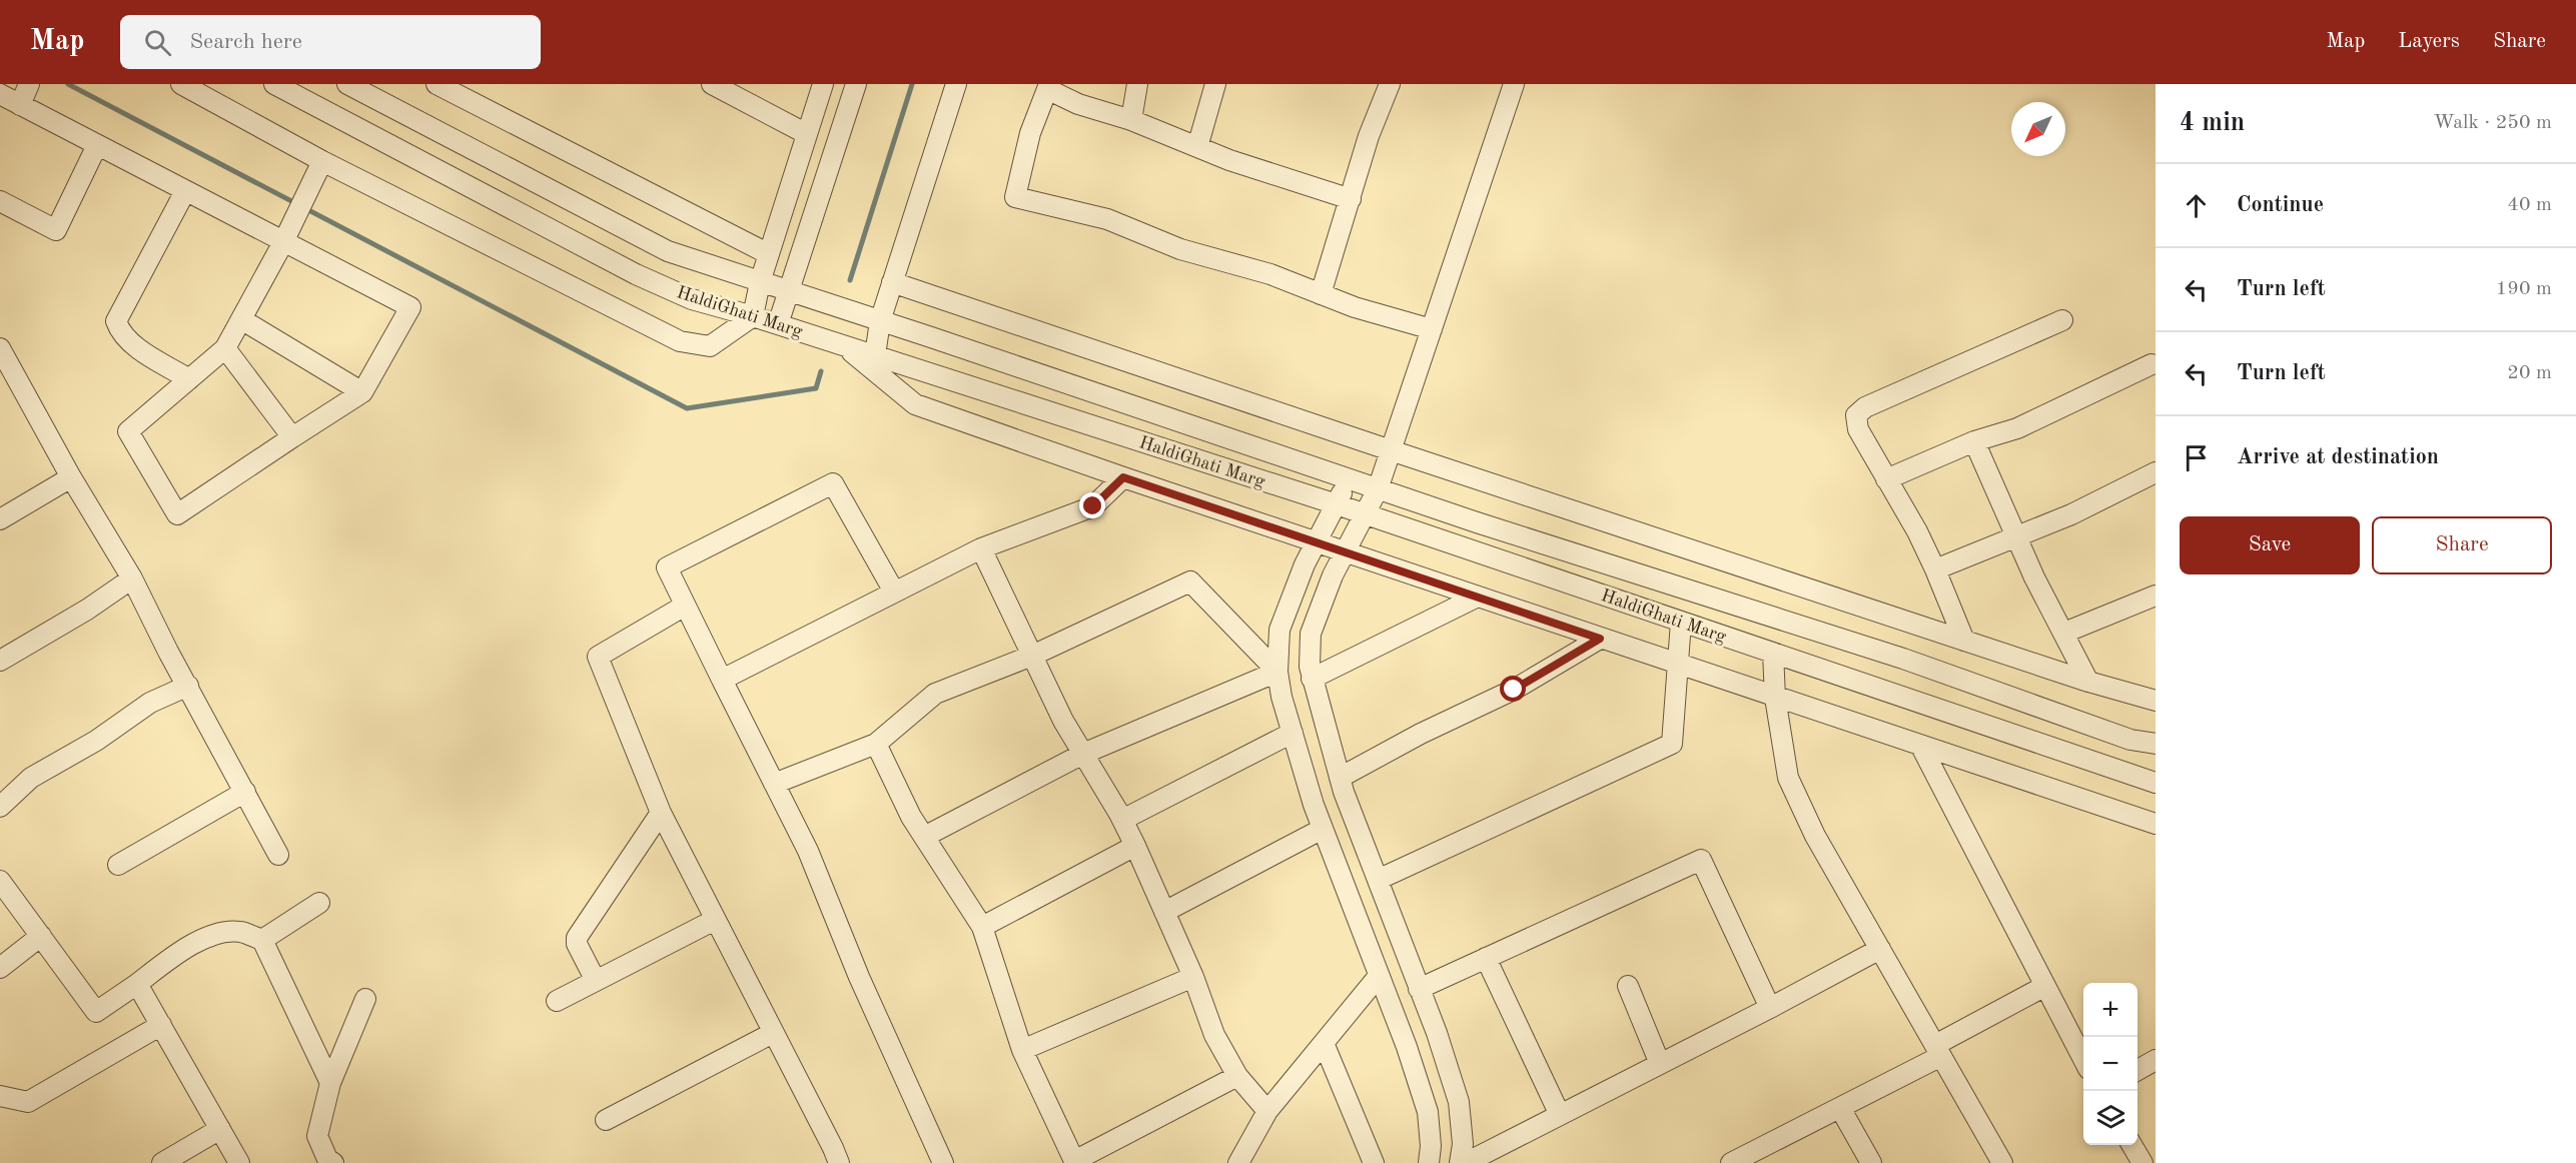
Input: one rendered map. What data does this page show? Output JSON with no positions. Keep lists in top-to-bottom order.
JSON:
{
  "streets": {
    "street": ["HaldiGhati Marg"]
  },
  "north": "bottom left",
  "page": {
    "header": "Map",
    "search": "Search here",
    "nav": ["Map", "Layers", "Share"],
    "heading": ["4 min", "Walk · 250 m"],
    "list": [
      ["Continue", "40 m"],
      ["Turn left", "190 m"],
      ["Turn left", "20 m"],
      "Arrive at destination"
    ],
    "buttons": ["Save", "Share"],
    "map_buttons": ["+", "−"]
  }
}
